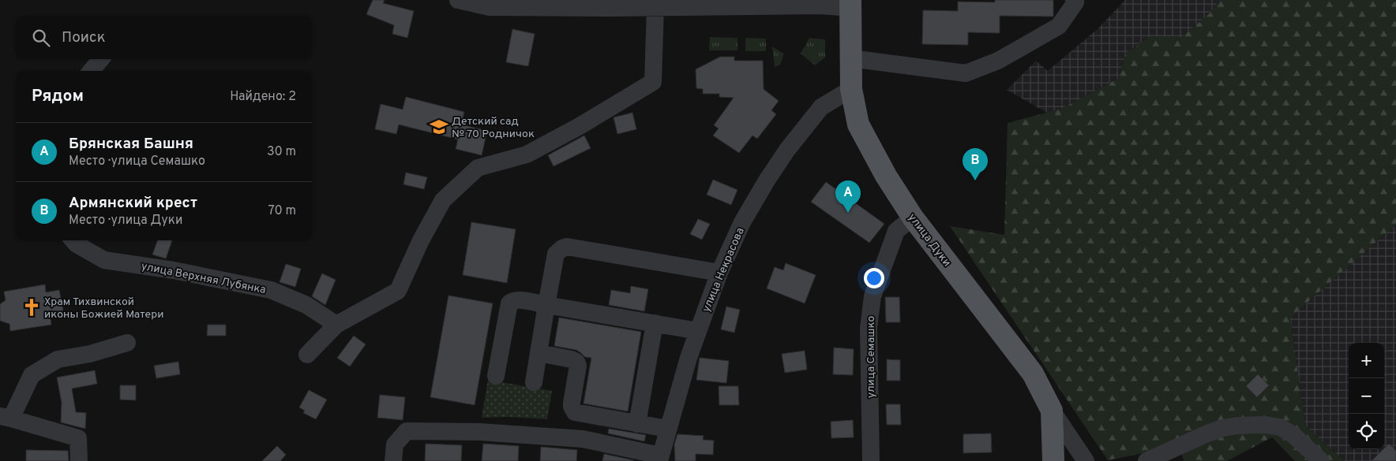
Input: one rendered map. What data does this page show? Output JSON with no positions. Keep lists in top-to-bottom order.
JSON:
{
  "streets": {
    "main road": ["улица Дуки"],
    "street": ["улица Некрасова", "улица Верхняя Лубянка", "улица Семашко"]
  },
  "crossings": [
    ["улица Дуки", "улица Некрасова"],
    ["улица Дуки", "улица Семашко"]
  ],
  "places": {
    "school or university": ["Детский сад № 70 Родничок"],
    "church": ["Храм Тихвинской иконы Божией Матери"]
  },
  "page": {
    "search": "Поиск",
    "heading": ["Рядом", "Найдено: 2"],
    "list": [
      {
        "mark": "A",
        "name": "Брянская Башня",
        "note": "Место · улица Семашко",
        "value": "30 m"
      },
      {
        "mark": "B",
        "name": "Армянский крест",
        "note": "Место · улица Дуки",
        "value": "70 m"
      }
    ],
    "pins": ["B", "A"],
    "map_buttons": ["+", "−"]
  }
}
